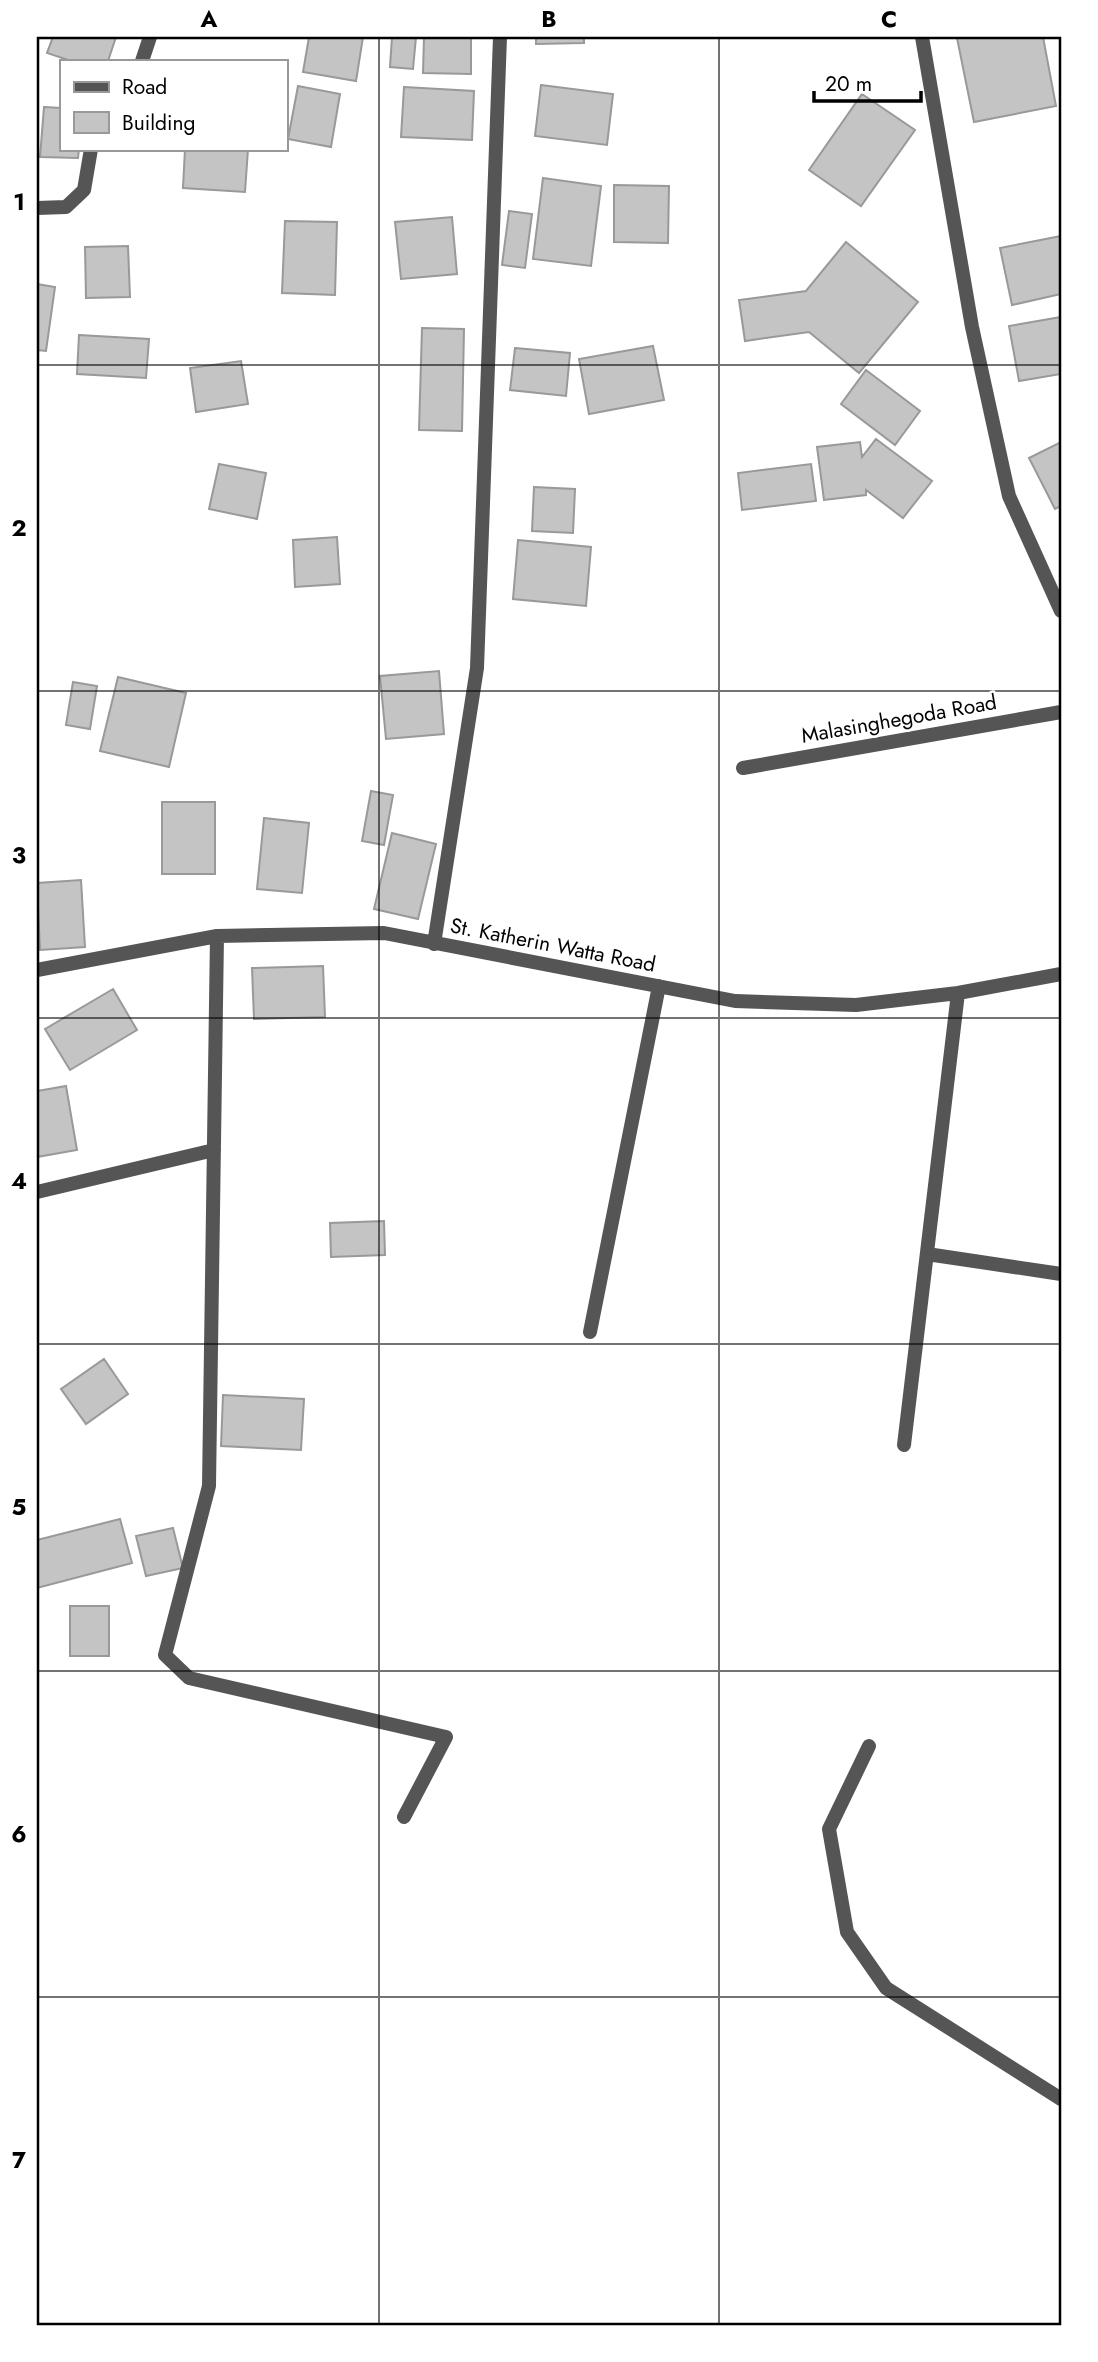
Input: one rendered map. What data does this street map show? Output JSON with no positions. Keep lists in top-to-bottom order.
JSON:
{
  "streets": {
    "street": ["Malasinghegoda Road", "St. Katherin Watta Road"]
  },
  "legend": ["Road", "Building"],
  "scale_bar": "20 m",
  "grid": {
    "columns": ["A", "B", "C"],
    "rows": [
      "1",
      "2",
      "3",
      "4",
      "5",
      "6",
      "7"
    ]
  }
}
